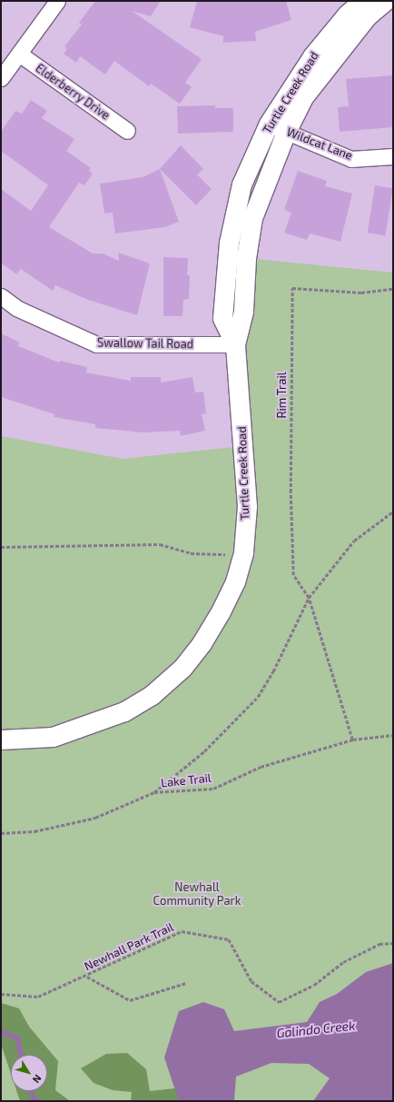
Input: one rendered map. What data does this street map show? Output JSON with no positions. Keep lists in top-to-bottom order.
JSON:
{
  "streets": {
    "street": [
      "Elderberry Drive",
      "Turtle Creek Road",
      "Wildcat Lane",
      "Swallow Tail Road"
    ],
    "path": ["Rim Trail", "Lake Trail", "Newhall Park Trail"]
  },
  "crossings": [
    ["Turtle Creek Road", "Wildcat Lane"],
    ["Turtle Creek Road", "Swallow Tail Road"]
  ],
  "water": ["Galindo Creek"],
  "parks": ["Newhall Community Park"],
  "north": "bottom right"
}
